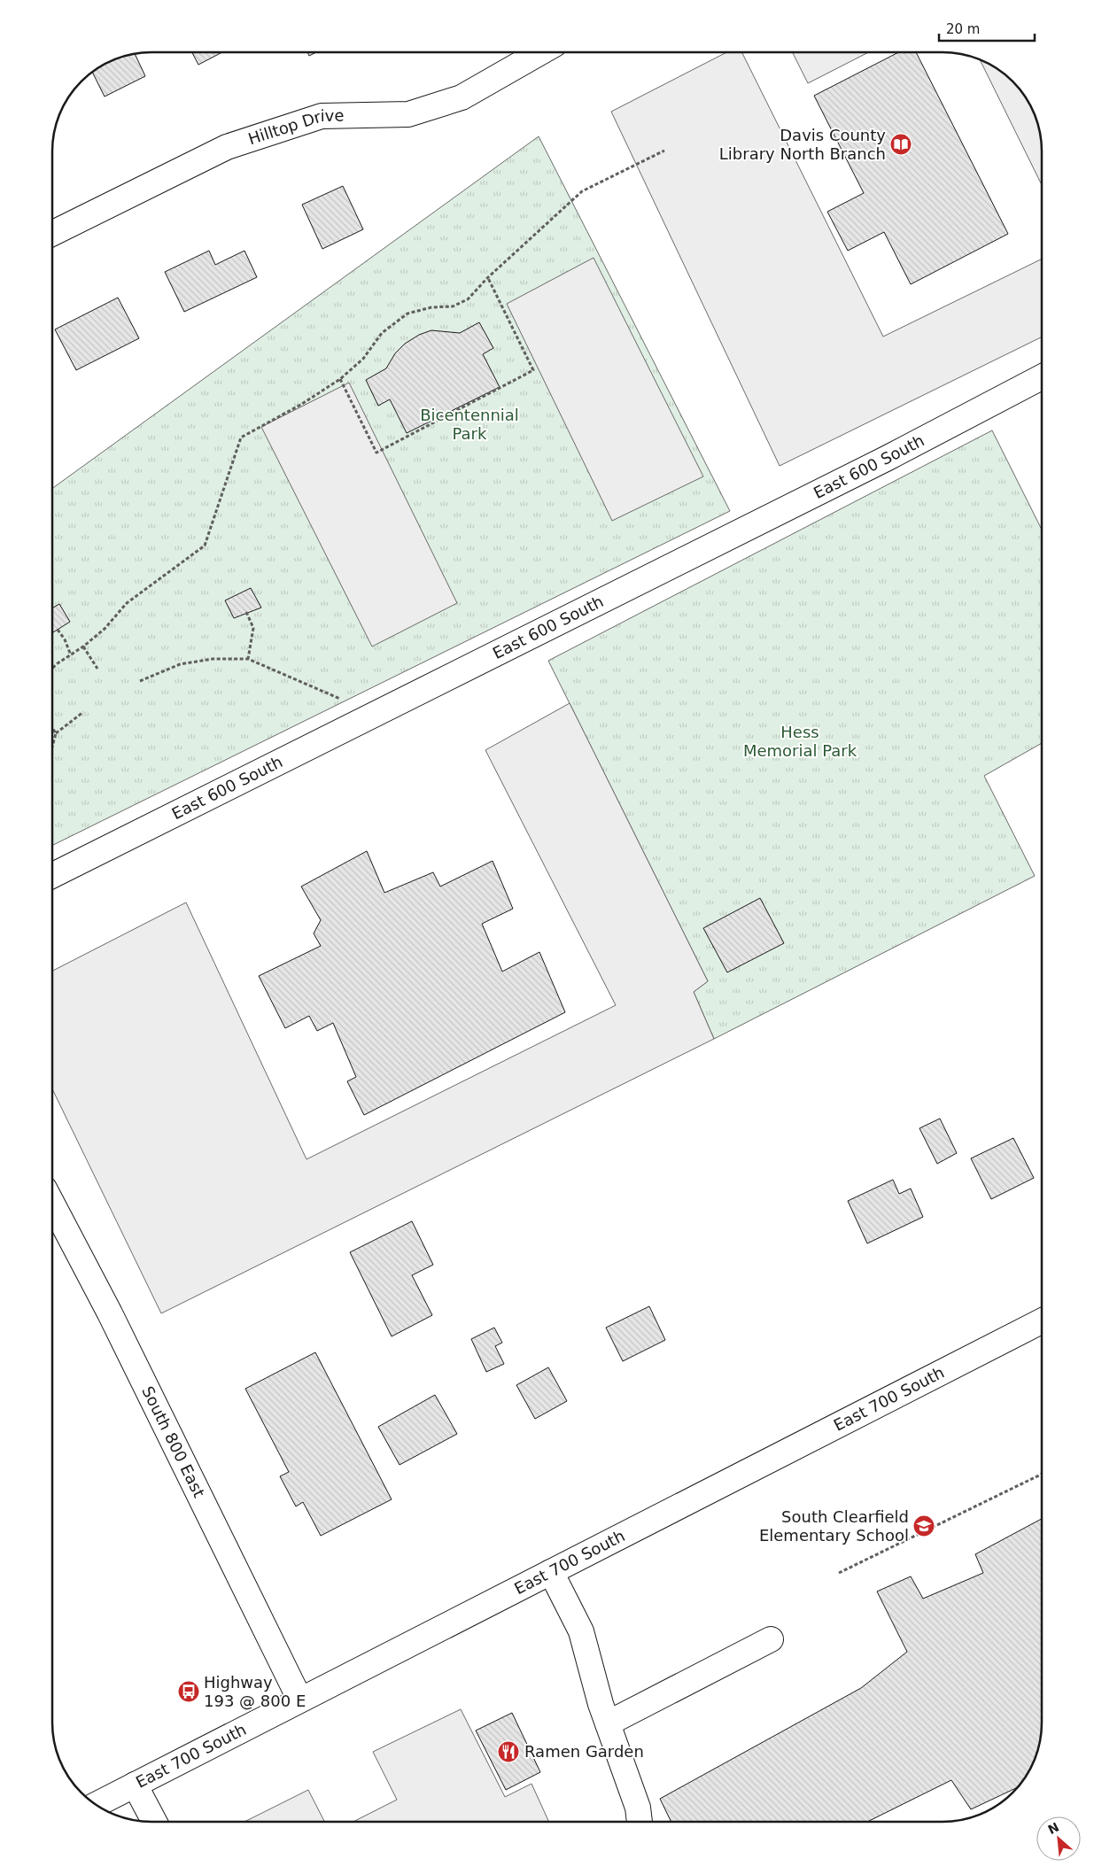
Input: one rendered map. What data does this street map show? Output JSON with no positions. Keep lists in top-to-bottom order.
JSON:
{
  "streets": {
    "street": [
      "Hilltop Drive",
      "East 600 South",
      "East 700 South",
      "South 800 East"
    ]
  },
  "crossings": [
    ["East 700 South", "South 800 East"]
  ],
  "parks": ["Bicentennial Park", "Hess Memorial Park"],
  "places": {
    "library": ["Davis County Library North Branch"],
    "school or university": ["South Clearfield Elementary School"],
    "bus stop": ["Highway 193 @ 800 E"],
    "restaurant": ["Ramen Garden"]
  },
  "scale_bar": "20 m",
  "north": "top left"
}
